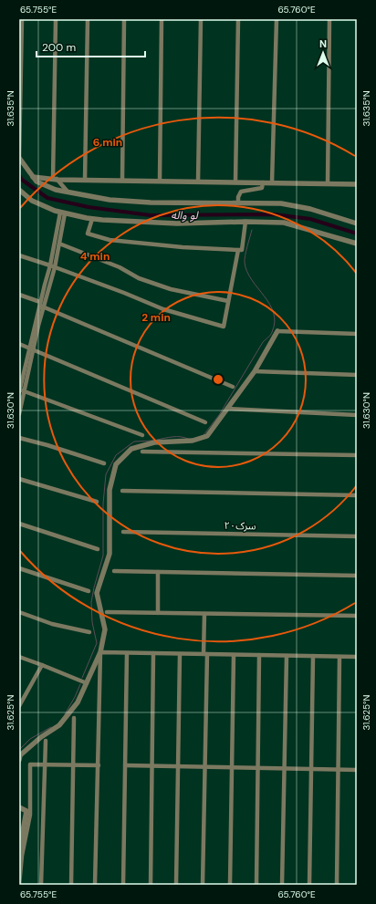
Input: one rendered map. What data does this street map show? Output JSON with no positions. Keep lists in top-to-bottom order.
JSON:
{
  "streets": {
    "street": ["سرک۲۰"]
  },
  "water": ["لو واله"],
  "scale_bar": "200 m",
  "north": "top",
  "coordinates": [
    "65.755°E",
    "65.760°E",
    "31.635°N",
    "31.630°N",
    "31.625°N"
  ],
  "rings": ["6 min", "4 min", "2 min"]
}
